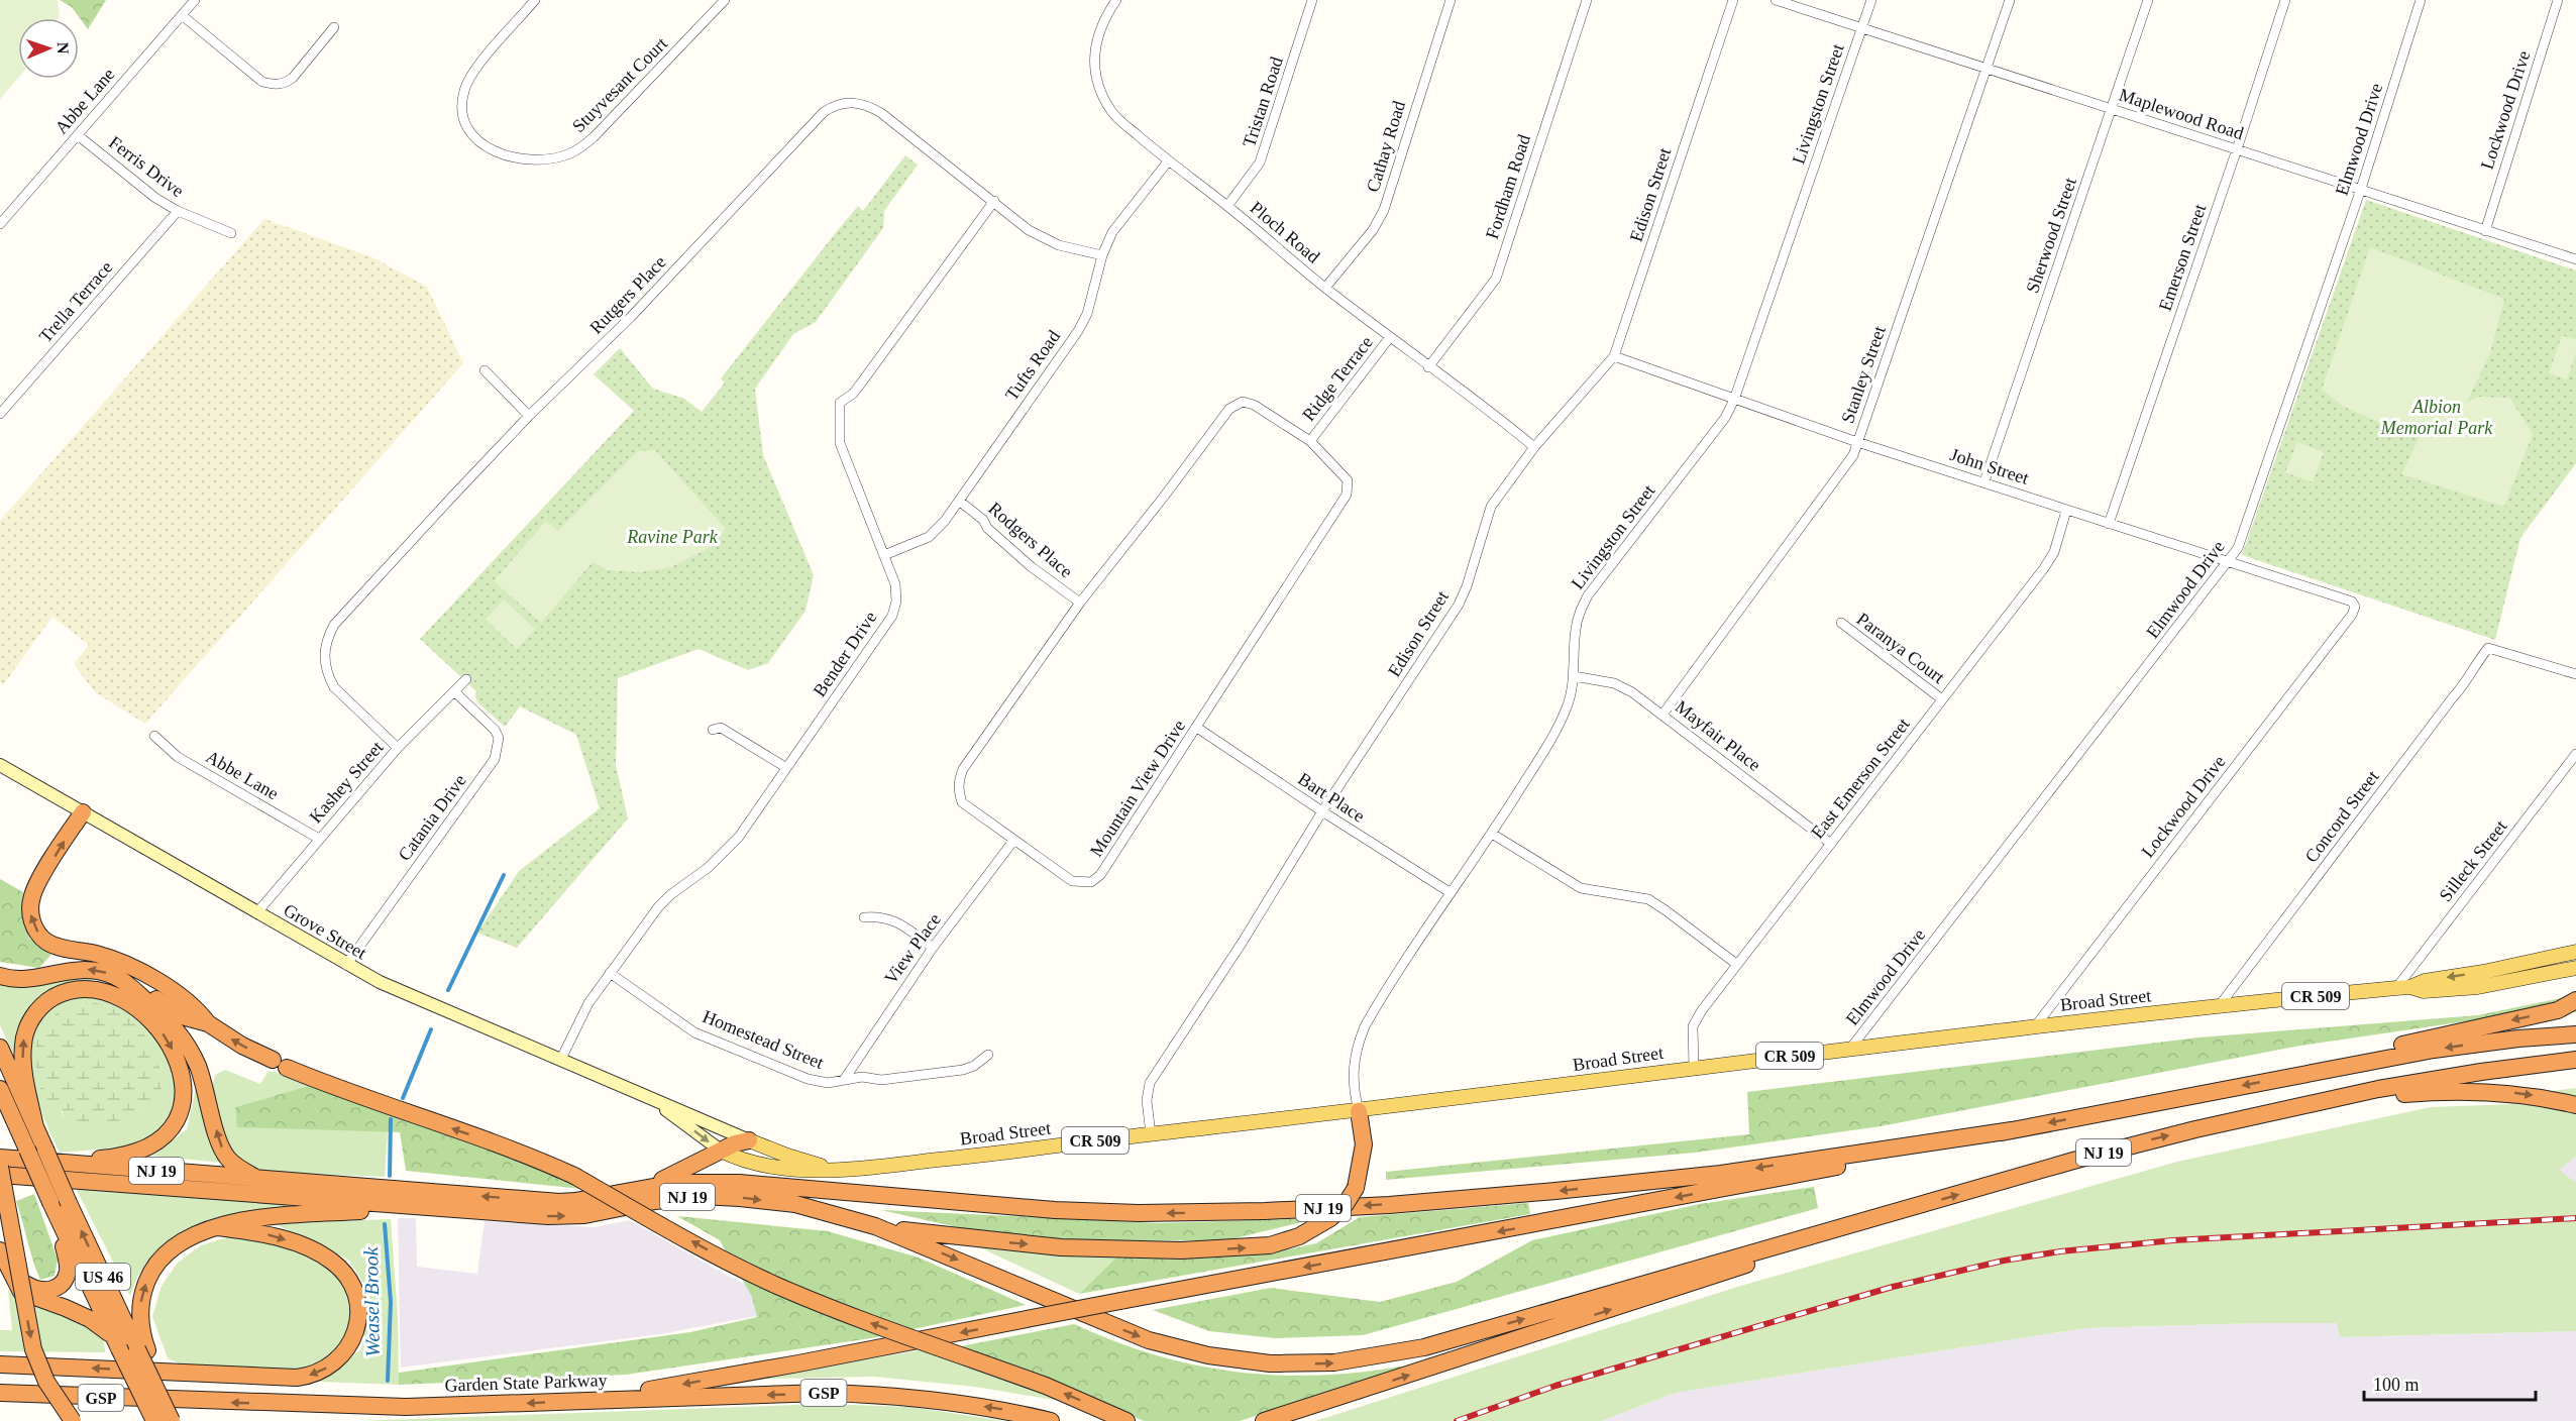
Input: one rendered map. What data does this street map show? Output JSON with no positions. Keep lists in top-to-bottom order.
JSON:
{
  "streets": {
    "highway": [
      "NJ 19",
      "US 46",
      "Garden State Parkway",
      "GSP"
    ],
    "main road": ["CR 509", "Broad Street"],
    "street": [
      "Stuyvesant Court",
      "Abbe Lane",
      "Tristan Road",
      "Livingston Street",
      "Lockwood Drive",
      "Maplewood Road",
      "Elmwood Drive",
      "Cathay Road",
      "Ferris Drive",
      "Fordham Road",
      "Edison Street",
      "Ploch Road",
      "Sherwood Street",
      "Emerson Street",
      "Rutgers Place",
      "Trella Terrace",
      "Tufts Road",
      "Stanley Street",
      "Ridge Terrace",
      "John Street",
      "Rodgers Place",
      "Paranya Court",
      "Bender Drive",
      "Mayfair Place",
      "East Emerson Street",
      "Kashey Street",
      "Mountain View Drive",
      "Bart Place",
      "Concord Street",
      "Catania Drive",
      "Silleck Street",
      "Grove Street",
      "View Place",
      "Homestead Street"
    ]
  },
  "crossings": [
    ["Abbe Lane", "Ferris Drive"],
    ["Abbe Lane", "Kashey Street"],
    ["Tristan Road", "Ploch Road"],
    ["Livingston Street", "Maplewood Road"],
    ["Livingston Street", "John Street"],
    ["Livingston Street", "Mayfair Place"],
    ["Livingston Street", "Bart Place"],
    ["Livingston Street", "Broad Street"],
    ["Lockwood Drive", "Maplewood Road"],
    ["Lockwood Drive", "John Street"],
    ["Lockwood Drive", "Broad Street"],
    ["Maplewood Road", "Elmwood Drive"],
    ["Maplewood Road", "Sherwood Street"],
    ["Maplewood Road", "Emerson Street"],
    ["Maplewood Road", "Stanley Street"],
    ["Elmwood Drive", "John Street"],
    ["Elmwood Drive", "Broad Street"],
    ["Cathay Road", "Ploch Road"],
    ["Ferris Drive", "Trella Terrace"],
    ["Fordham Road", "Ploch Road"],
    ["Edison Street", "Ploch Road"],
    ["Edison Street", "John Street"],
    ["Edison Street", "Bart Place"],
    ["Edison Street", "Broad Street"],
    ["Ploch Road", "Tufts Road"],
    ["Ploch Road", "Ridge Terrace"],
    ["Sherwood Street", "John Street"],
    ["Emerson Street", "John Street"],
    ["Rutgers Place", "Tufts Road"],
    ["Rutgers Place", "Bender Drive"],
    ["Rutgers Place", "Kashey Street"],
    ["Tufts Road", "Rodgers Place"],
    ["Tufts Road", "Bender Drive"],
    ["Stanley Street", "John Street"],
    ["Stanley Street", "Mayfair Place"],
    ["Ridge Terrace", "Mountain View Drive"],
    ["John Street", "East Emerson Street"],
    ["Rodgers Place", "Mountain View Drive"],
    ["Paranya Court", "East Emerson Street"],
    ["Bender Drive", "Grove Street"],
    ["Bender Drive", "Homestead Street"],
    ["Mayfair Place", "East Emerson Street"],
    ["East Emerson Street", "Broad Street"],
    ["Kashey Street", "Catania Drive"],
    ["Kashey Street", "Grove Street"],
    ["Mountain View Drive", "Bart Place"],
    ["Mountain View Drive", "View Place"],
    ["Concord Street", "Broad Street"],
    ["Catania Drive", "Grove Street"],
    ["Silleck Street", "Broad Street"],
    ["Grove Street", "Broad Street"],
    ["View Place", "Homestead Street"],
    ["NJ 19", "US 46"]
  ],
  "water": ["Weasel Brook"],
  "parks": ["Albion Memorial Park", "Ravine Park"],
  "scale_bar": "100 m",
  "north": "right"
}
